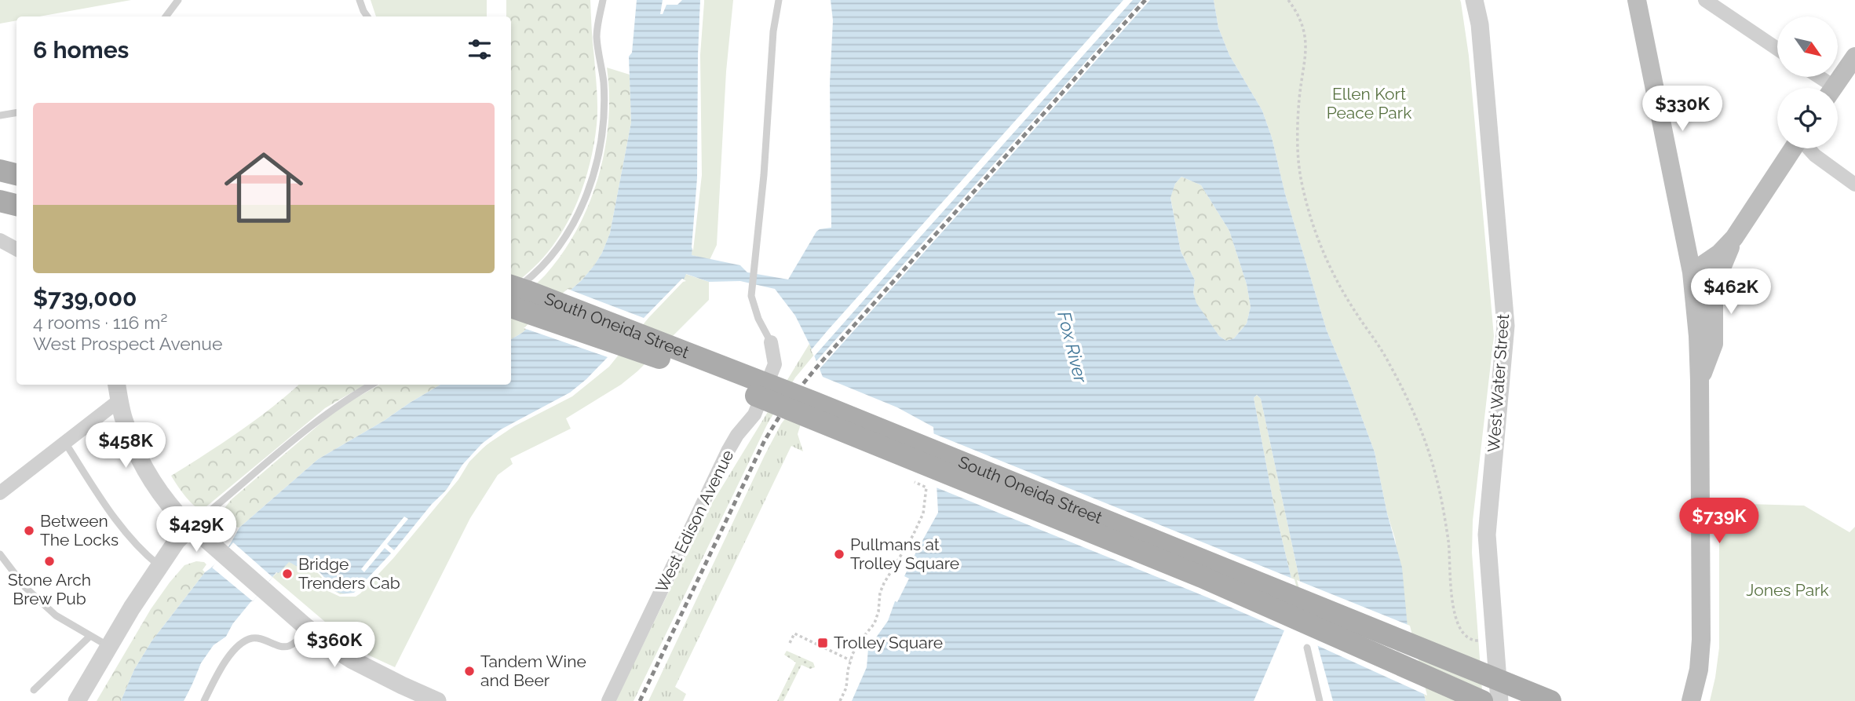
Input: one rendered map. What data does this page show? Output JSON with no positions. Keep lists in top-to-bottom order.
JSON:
{
  "streets": {
    "main road": ["South Oneida Street"],
    "street": ["West Water Street", "West Edison Avenue"]
  },
  "water": ["Fox River"],
  "parks": ["Ellen Kort Peace Park", "Jones Park"],
  "places": {
    "other": [
      "Between The Locks",
      "Pullmans at Trolley Square",
      "Stone Arch Brew Pub",
      "Bridge Trenders Cab",
      "Tandem Wine and Beer"
    ],
    "transit": ["Trolley Square"]
  },
  "north": "bottom right",
  "page": {
    "heading": "6 homes",
    "list": [
      {
        "name": "$739,000",
        "note": "4 rooms · 116 m² · West Prospect Avenue"
      }
    ],
    "price": [
      "$330K",
      "$462K",
      "$458K",
      "$739K",
      "$429K",
      "$360K"
    ]
  }
}
